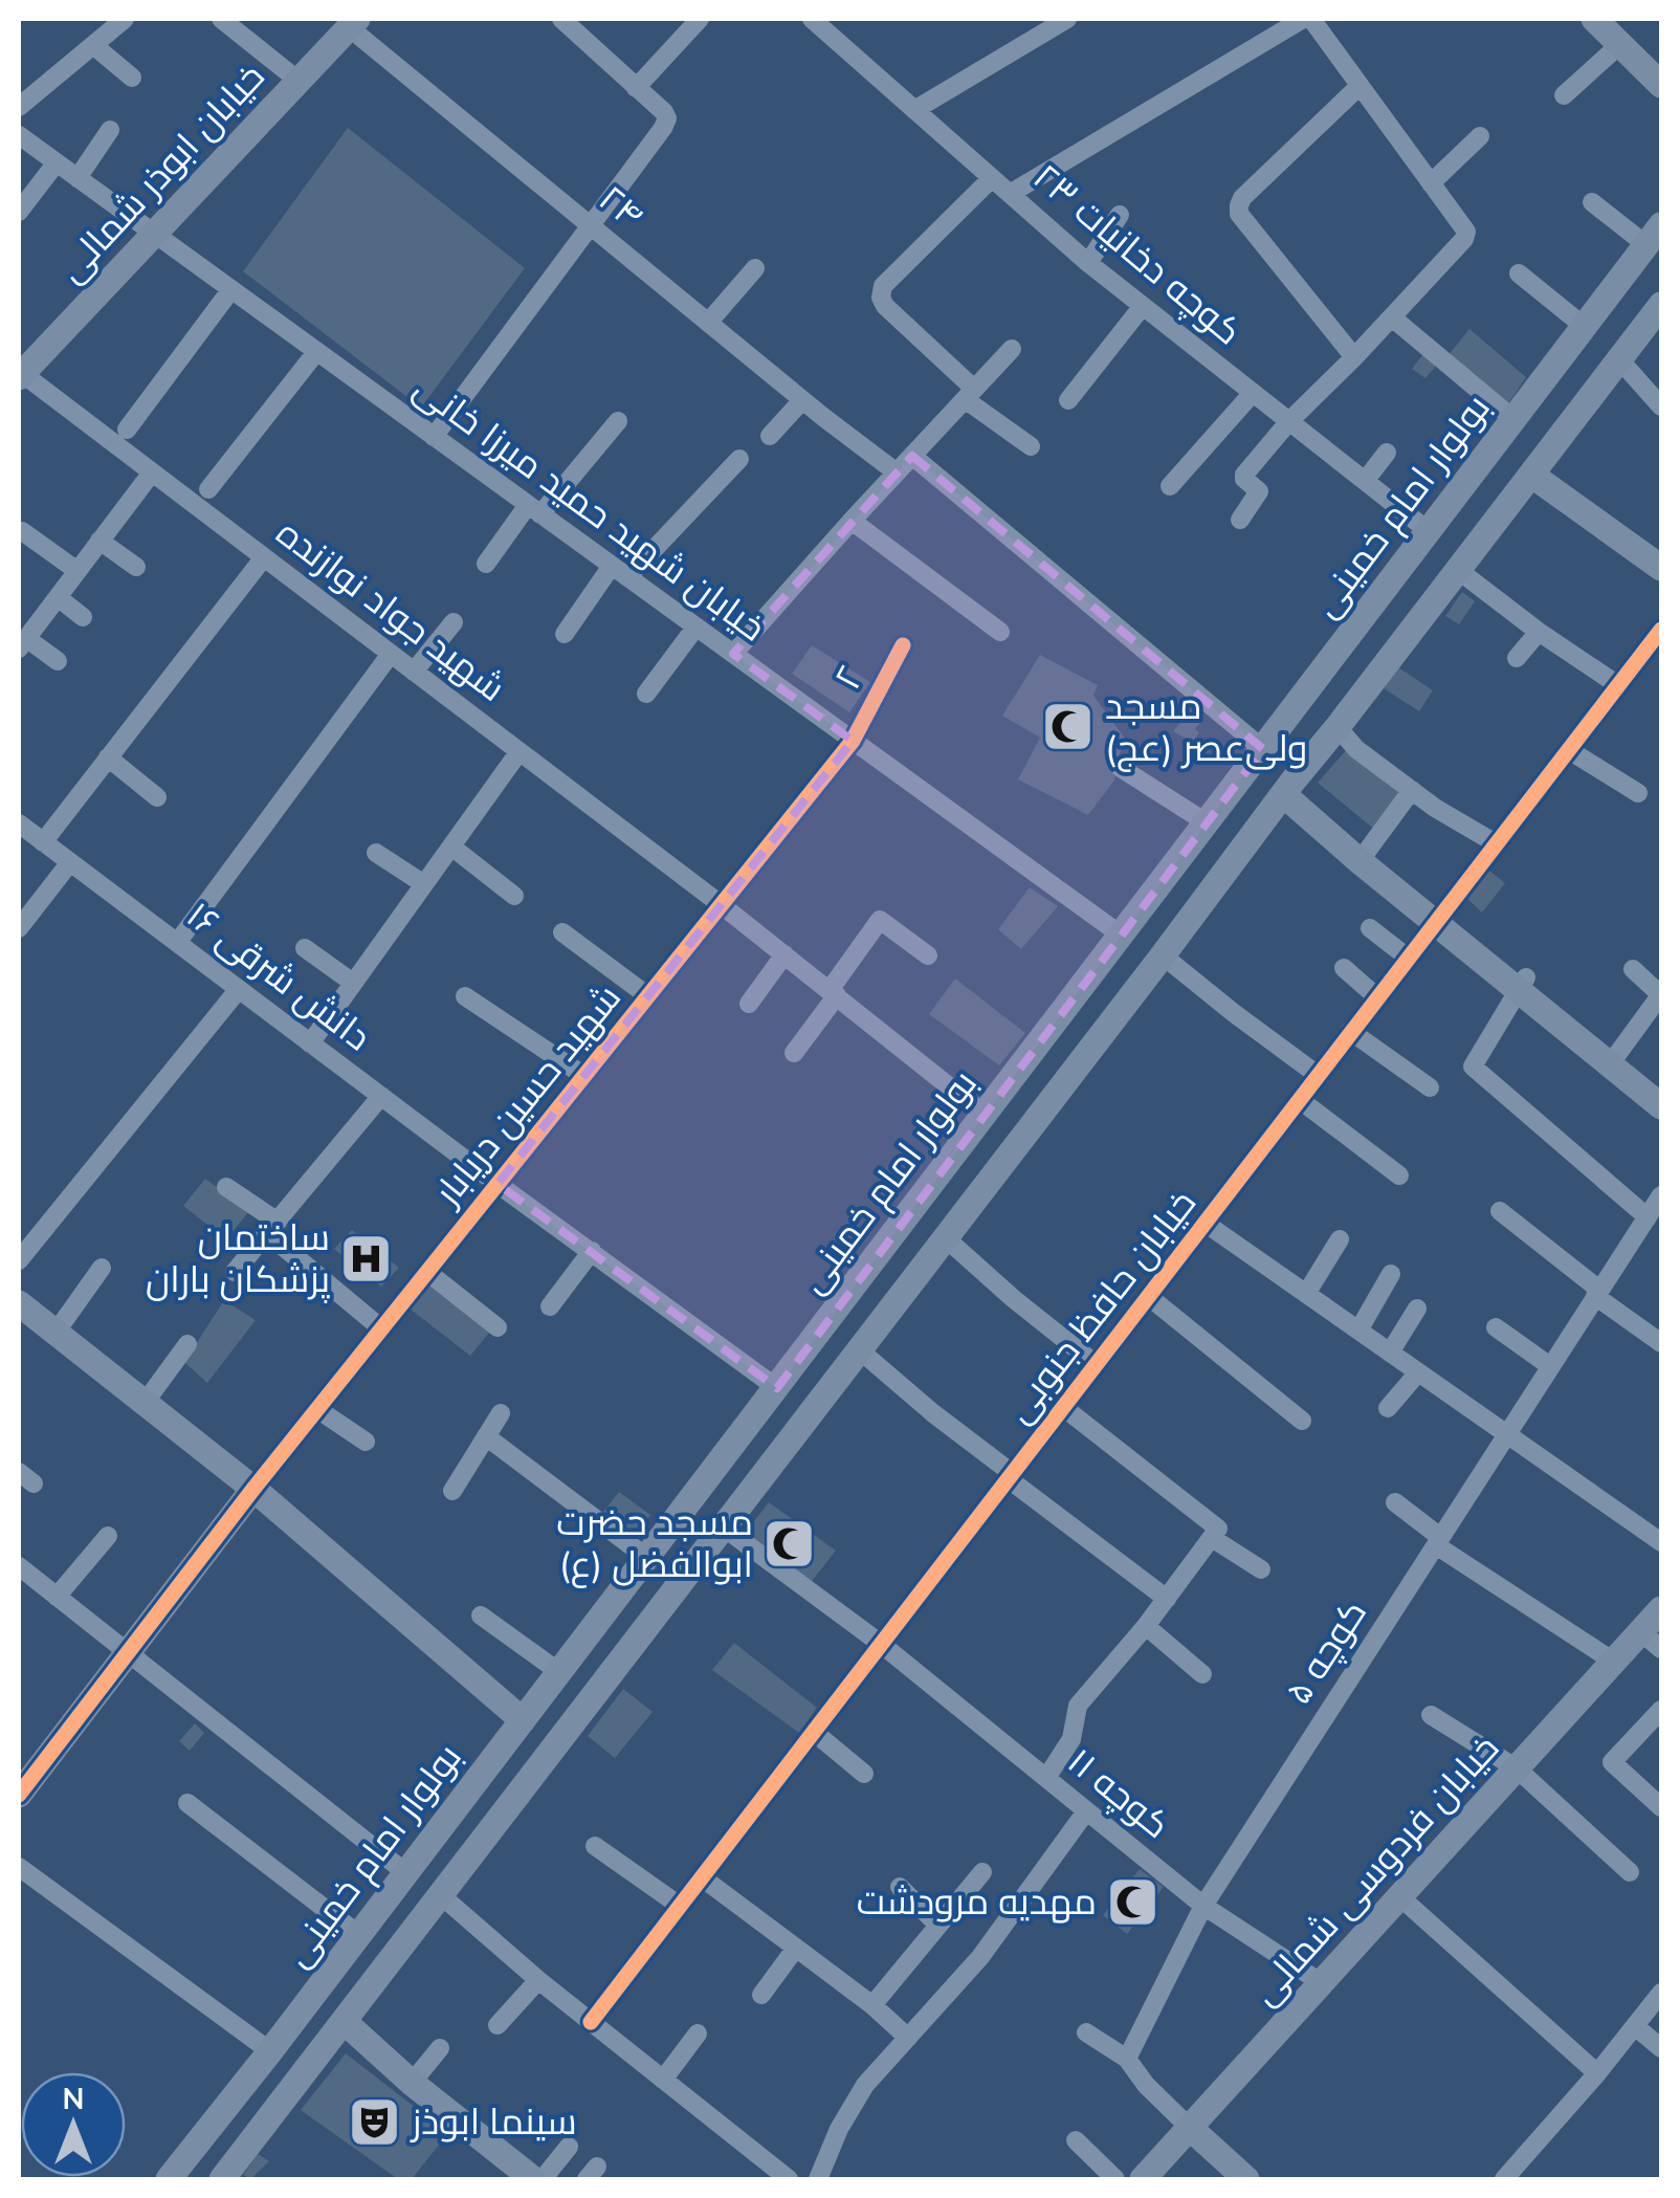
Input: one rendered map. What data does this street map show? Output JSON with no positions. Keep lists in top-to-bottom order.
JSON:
{
  "streets": {
    "main road": ["خیابان ابوذر شمالی", "بولوار امام خمینی", "خیابان فردوسی شمالی"],
    "street": [
      "۲۴",
      "کوچه دخانیات ۲۳",
      "خیابان شهید حمید میرزا خانی",
      "شهید جواد نوازنده",
      "۲",
      "دانش شرقی ۱۶",
      "شهید حسین دریابار",
      "خیابان حافظ جنوبی",
      "کوچه ۵",
      "کوچه ۱۱"
    ]
  },
  "crossings": [
    ["خیابان ابوذر شمالی", "۲۴"],
    ["خیابان ابوذر شمالی", "خیابان شهید حمید میرزا خانی"],
    ["خیابان ابوذر شمالی", "شهید جواد نوازنده"],
    ["کوچه دخانیات ۲۳", "بولوار امام خمینی"],
    ["بولوار امام خمینی", "خیابان شهید حمید میرزا خانی"],
    ["بولوار امام خمینی", "شهید جواد نوازنده"],
    ["بولوار امام خمینی", "دانش شرقی ۱۶"],
    ["خیابان شهید حمید میرزا خانی", "۲"],
    ["خیابان شهید حمید میرزا خانی", "شهید حسین دریابار"],
    ["شهید جواد نوازنده", "شهید حسین دریابار"],
    ["۲", "شهید حسین دریابار"],
    ["دانش شرقی ۱۶", "شهید حسین دریابار"],
    ["خیابان حافظ جنوبی", "کوچه ۱۱"],
    ["کوچه ۵", "کوچه ۱۱"],
    ["کوچه ۱۱", "خیابان فردوسی شمالی"]
  ],
  "places": {
    "mosque": ["مسجد ولی‌عصر (عج)", "مسجد حضرت ابوالفضل (ع)", "مهدیه مرودشت"],
    "hospital": ["ساختمان پزشکان باران"],
    "theatre": ["سینما ابوذز"]
  },
  "north": "top"
}
